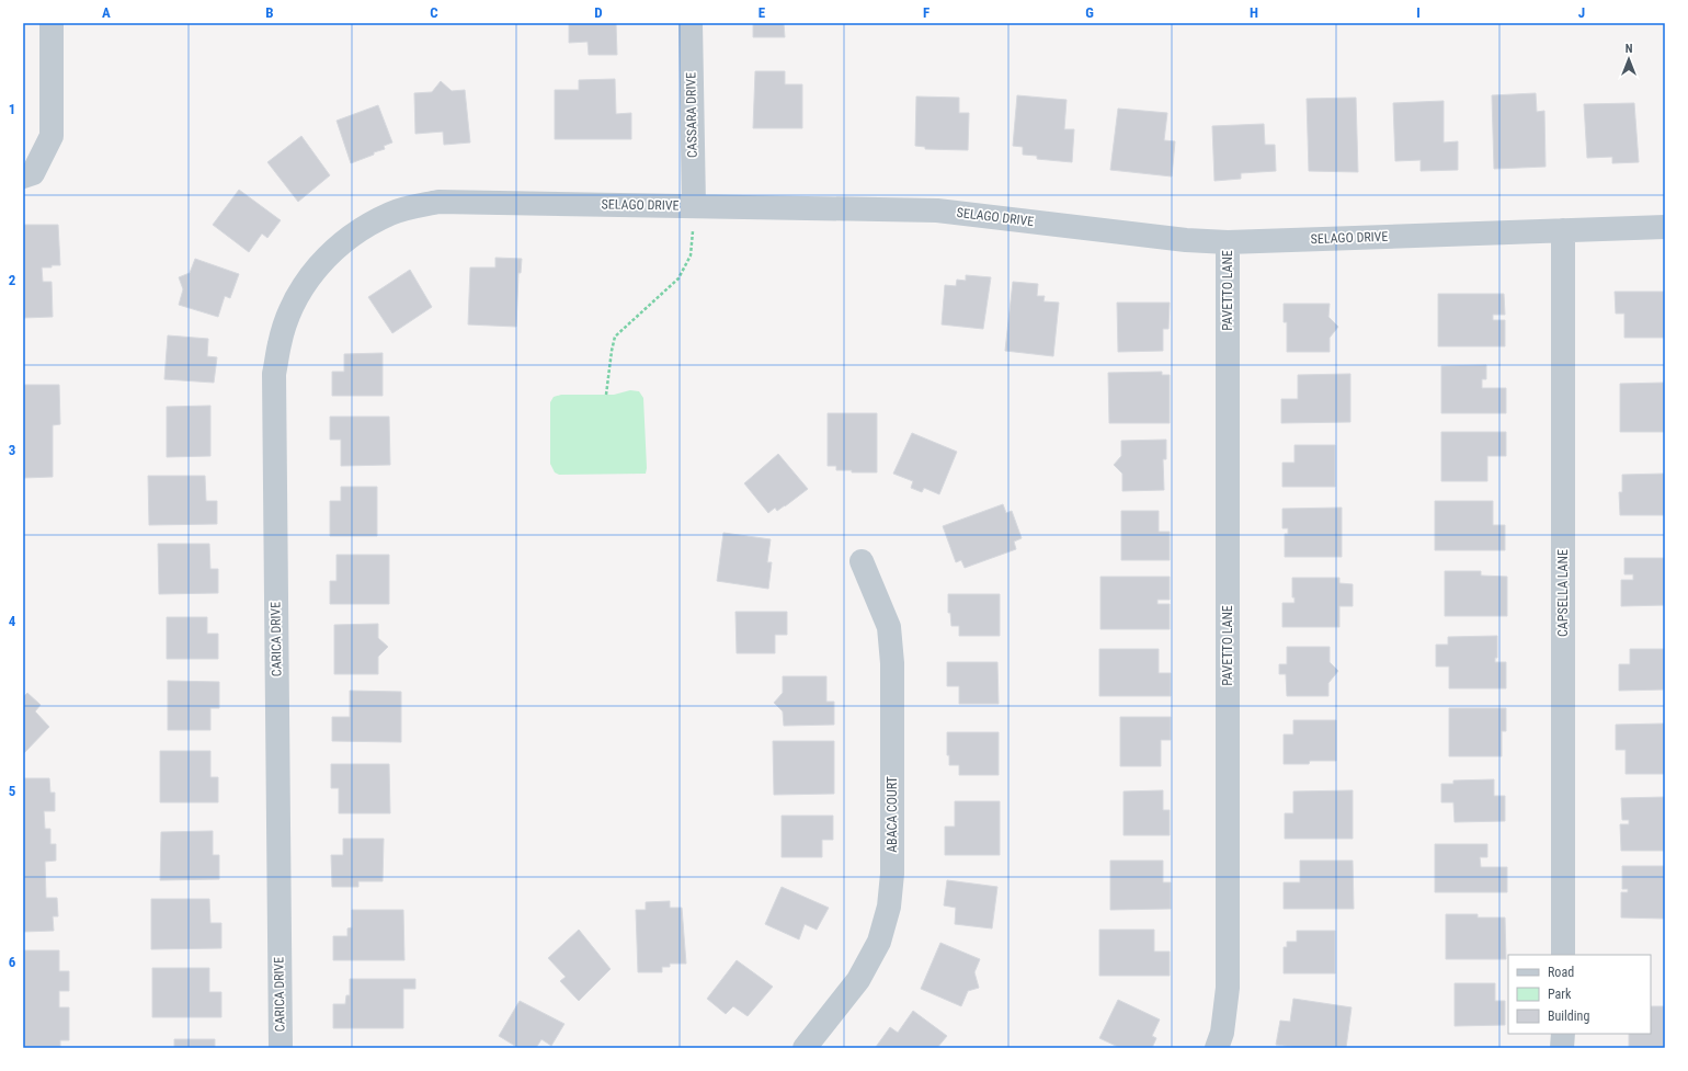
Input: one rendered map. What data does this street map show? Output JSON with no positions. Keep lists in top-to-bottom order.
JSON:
{
  "streets": {
    "street": [
      "CASSARA DRIVE",
      "SELAGO DRIVE",
      "PAVETTO LANE",
      "CAPSELLA LANE",
      "CARICA DRIVE",
      "ABACA COURT"
    ]
  },
  "crossings": [
    ["CASSARA DRIVE", "SELAGO DRIVE"],
    ["SELAGO DRIVE", "PAVETTO LANE"],
    ["SELAGO DRIVE", "CAPSELLA LANE"],
    ["SELAGO DRIVE", "CARICA DRIVE"]
  ],
  "legend": ["Road", "Park", "Building"],
  "north": "top",
  "grid": {
    "columns": [
      "A",
      "B",
      "C",
      "D",
      "E",
      "F",
      "G",
      "H",
      "I",
      "J"
    ],
    "rows": [
      "1",
      "2",
      "3",
      "4",
      "5",
      "6"
    ]
  }
}
